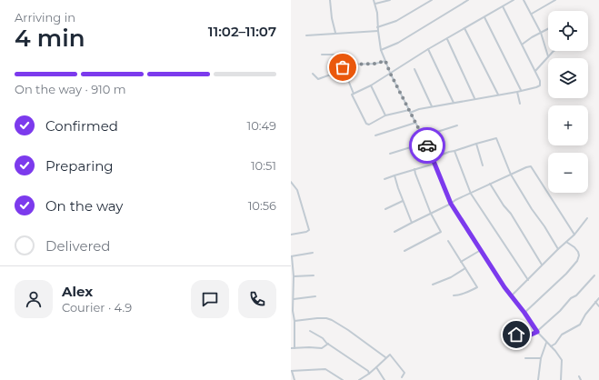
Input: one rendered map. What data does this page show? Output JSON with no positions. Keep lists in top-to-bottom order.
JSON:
{
  "page": {
    "heading": ["4 min", "Arriving in", "11:02–11:07"],
    "panel": ["Alex", "Courier · 4.9"],
    "map_buttons": ["+", "−"],
    "bar": "On the way · 910 m",
    "list": [
      ["Confirmed", "10:49"],
      ["Preparing", "10:51"],
      ["On the way", "10:56"],
      "Delivered"
    ]
  }
}
